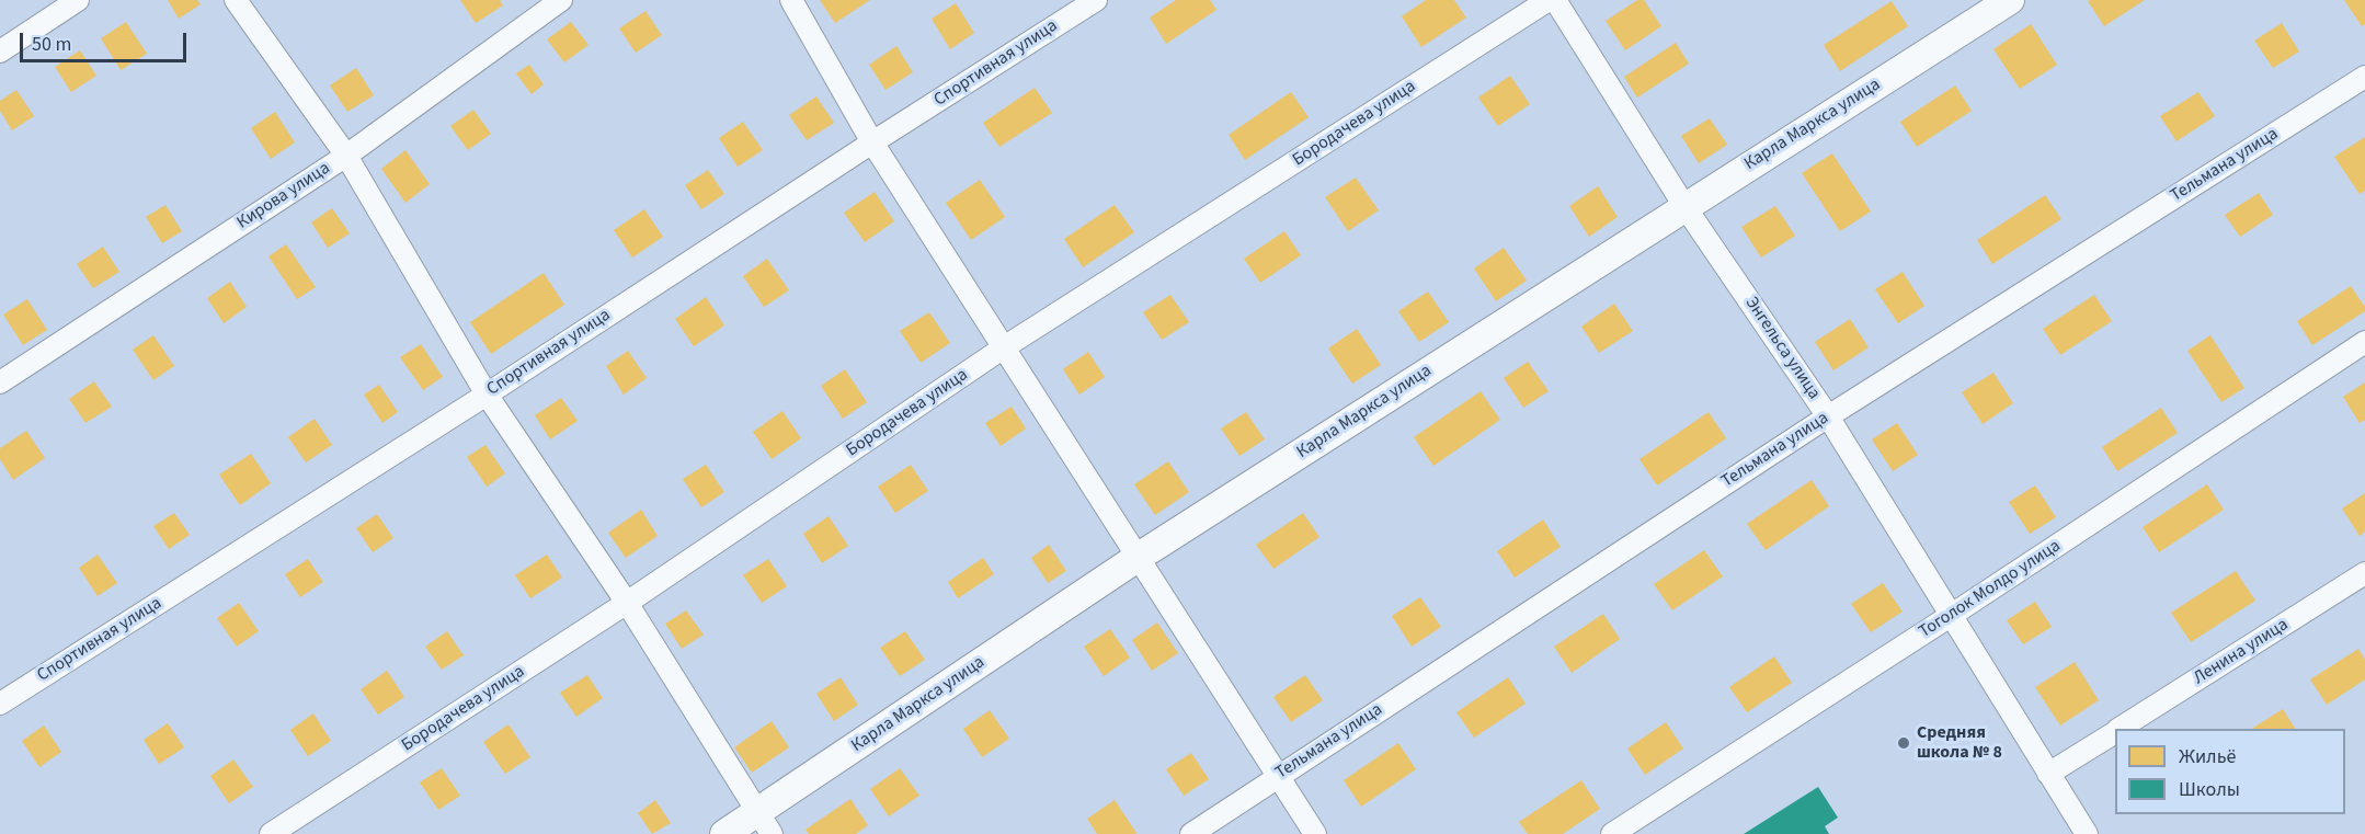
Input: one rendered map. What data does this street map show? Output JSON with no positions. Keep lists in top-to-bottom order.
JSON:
{
  "streets": {
    "street": [
      "Спортивная улица",
      "Бородачева улица",
      "Карла Маркса улица",
      "Тельмана улица",
      "Кирова улица",
      "Энгельса улица",
      "Тоголок Молдо улица",
      "Ленина улица"
    ]
  },
  "crossings": [
    ["Карла Маркса улица", "Энгельса улица"],
    ["Тельмана улица", "Энгельса улица"],
    ["Энгельса улица", "Тоголок Молдо улица"],
    ["Энгельса улица", "Ленина улица"]
  ],
  "places": ["Средняя школа № 8"],
  "legend": ["Жильё", "Школы"],
  "scale_bar": "50 m"
}
